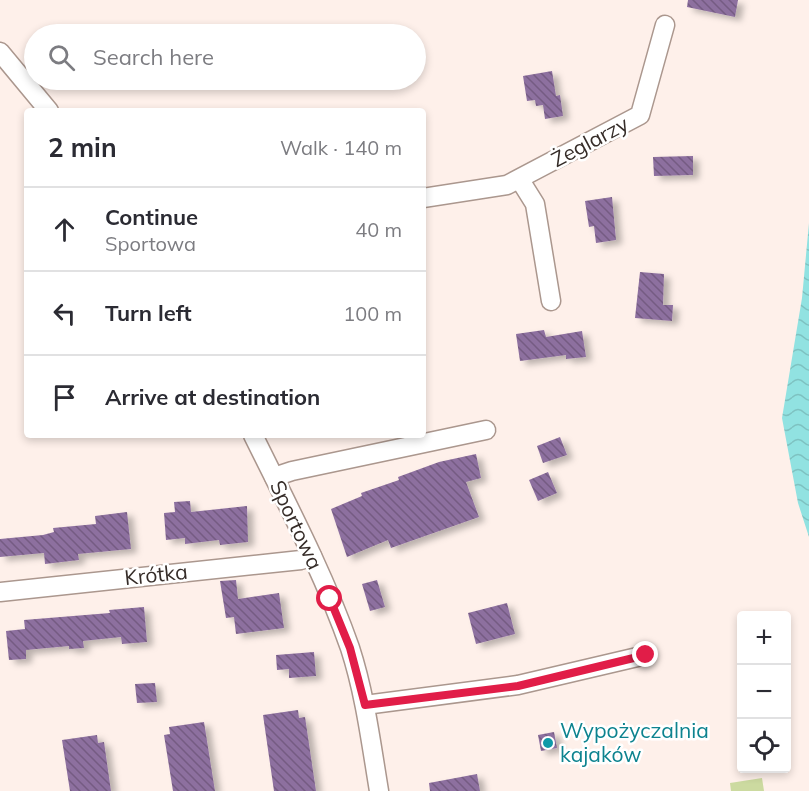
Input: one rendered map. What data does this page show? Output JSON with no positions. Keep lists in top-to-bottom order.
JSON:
{
  "streets": {
    "street": ["Żeglarzy", "Sportowa", "Krótka"]
  },
  "crossings": [
    ["Sportowa", "Krótka"]
  ],
  "places": ["Wypożyczalnia kajaków"],
  "page": {
    "search": "Search here",
    "heading": ["2 min", "Walk · 140 m"],
    "list": [
      ["Continue", "Sportowa", "40 m"],
      ["Turn left", "100 m"],
      "Arrive at destination"
    ],
    "map_buttons": ["+", "−"]
  }
}
